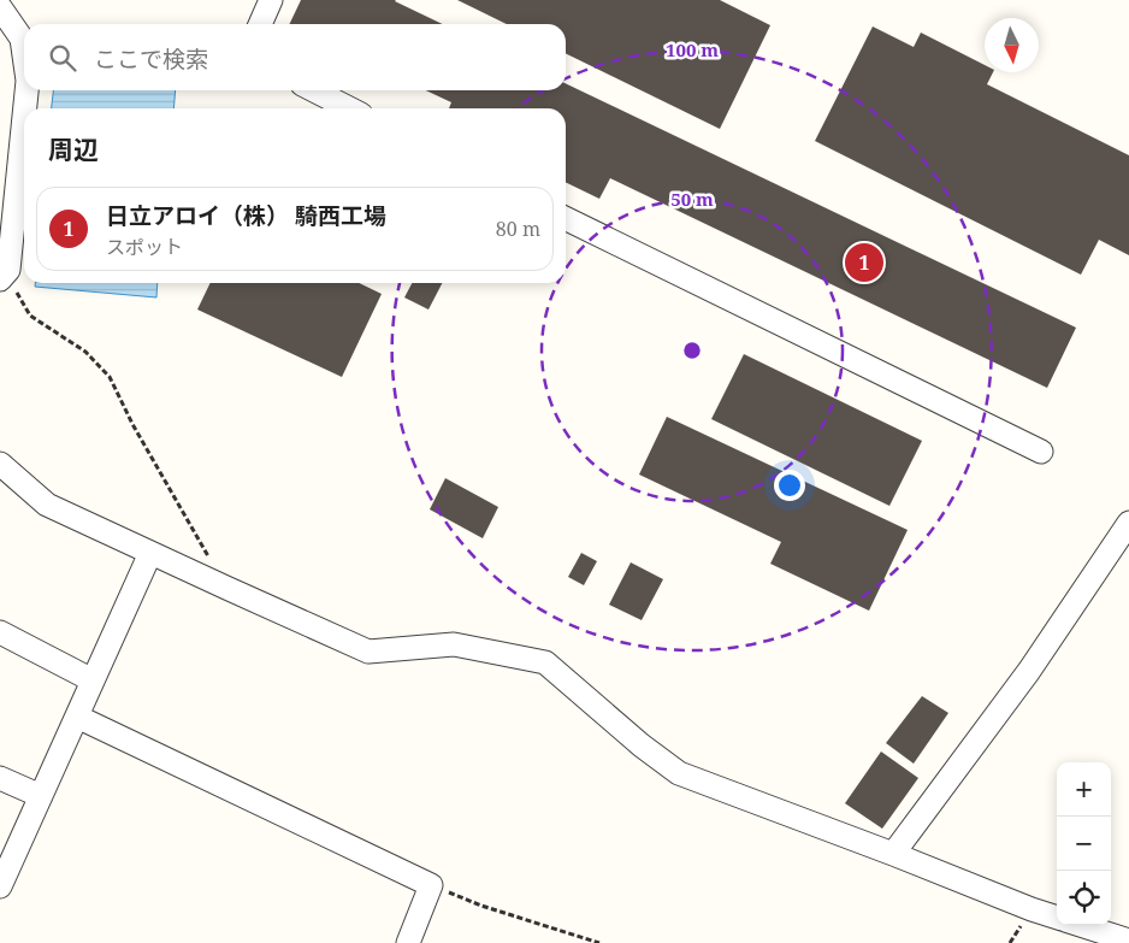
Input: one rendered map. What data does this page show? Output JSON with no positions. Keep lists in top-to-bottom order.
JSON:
{
  "north": "bottom",
  "page": {
    "search": "ここで検索",
    "heading": "周辺",
    "list": [
      {
        "mark": "1",
        "name": "日立アロイ（株） 騎西工場",
        "note": "スポット",
        "value": "80 m"
      }
    ],
    "pins": "1",
    "map_buttons": ["+", "−"]
  },
  "rings": ["100 m", "50 m"]
}
